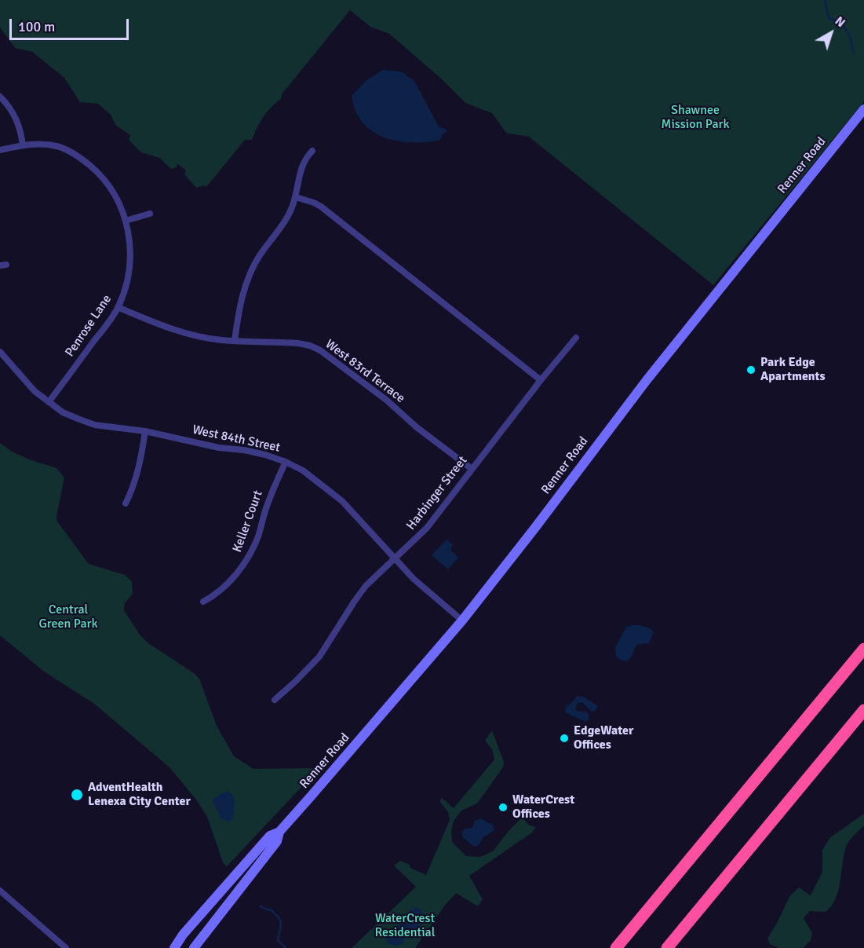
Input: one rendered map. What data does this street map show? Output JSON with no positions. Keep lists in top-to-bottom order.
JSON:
{
  "streets": {
    "main road": ["Renner Road"],
    "street": [
      "Penrose Lane",
      "West 83rd Terrace",
      "West 84th Street",
      "Harbinger Street",
      "Keller Court"
    ]
  },
  "crossings": [
    ["Renner Road", "West 84th Street"],
    ["Penrose Lane", "West 83rd Terrace"],
    ["Penrose Lane", "West 84th Street"],
    ["West 83rd Terrace", "Harbinger Street"],
    ["West 84th Street", "Harbinger Street"],
    ["West 84th Street", "Keller Court"]
  ],
  "parks": ["Shawnee Mission Park", "Central Green Park", "WaterCrest Residential"],
  "places": [
    "Park Edge Apartments",
    "EdgeWater Offices",
    "AdventHealth Lenexa City Center",
    "WaterCrest Offices"
  ],
  "scale_bar": "100 m",
  "north": "top right"
}
